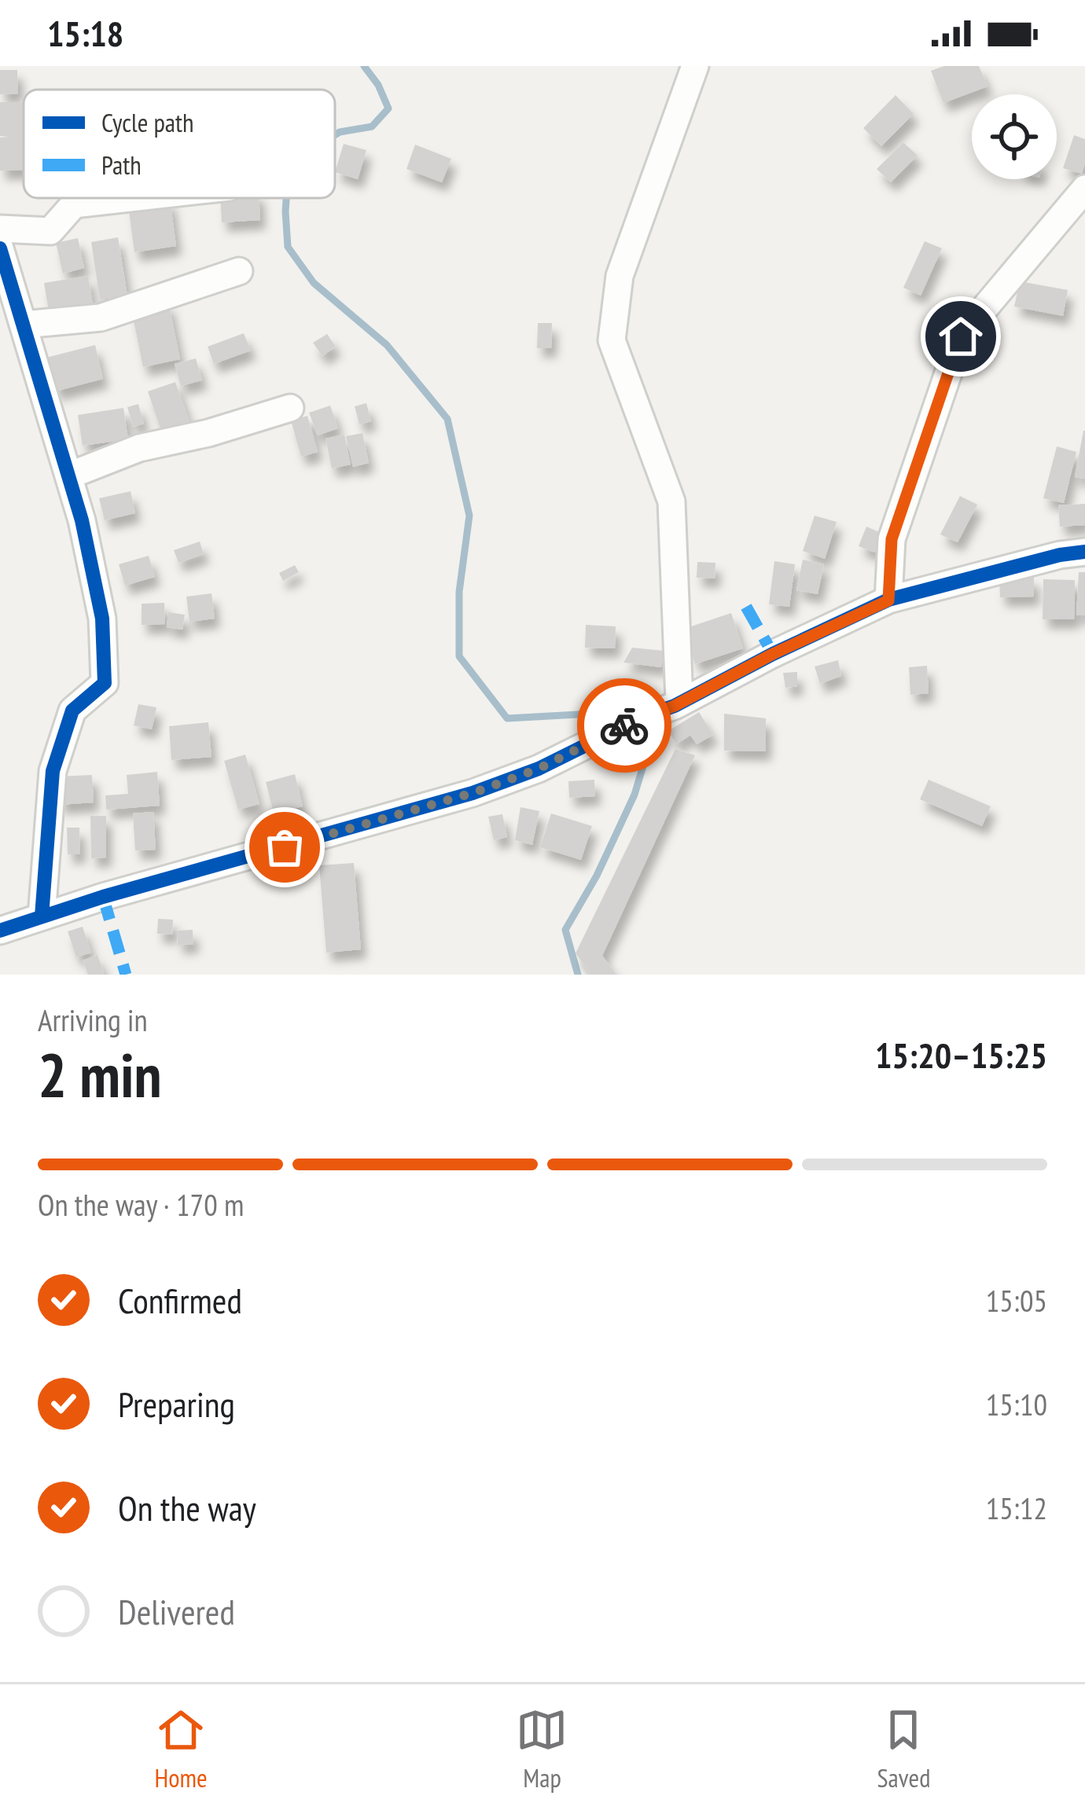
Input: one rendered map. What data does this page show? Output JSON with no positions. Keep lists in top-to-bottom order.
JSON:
{
  "legend": ["Cycle path", "Path"],
  "page": {
    "status": "15:18",
    "heading": ["2 min", "Arriving in", "15:20–15:25"],
    "bar": "On the way · 170 m",
    "list": [
      ["Confirmed", "15:05"],
      ["Preparing", "15:10"],
      ["On the way", "15:12"],
      "Delivered"
    ],
    "tabs": ["Home", "Map", "Saved"]
  }
}
